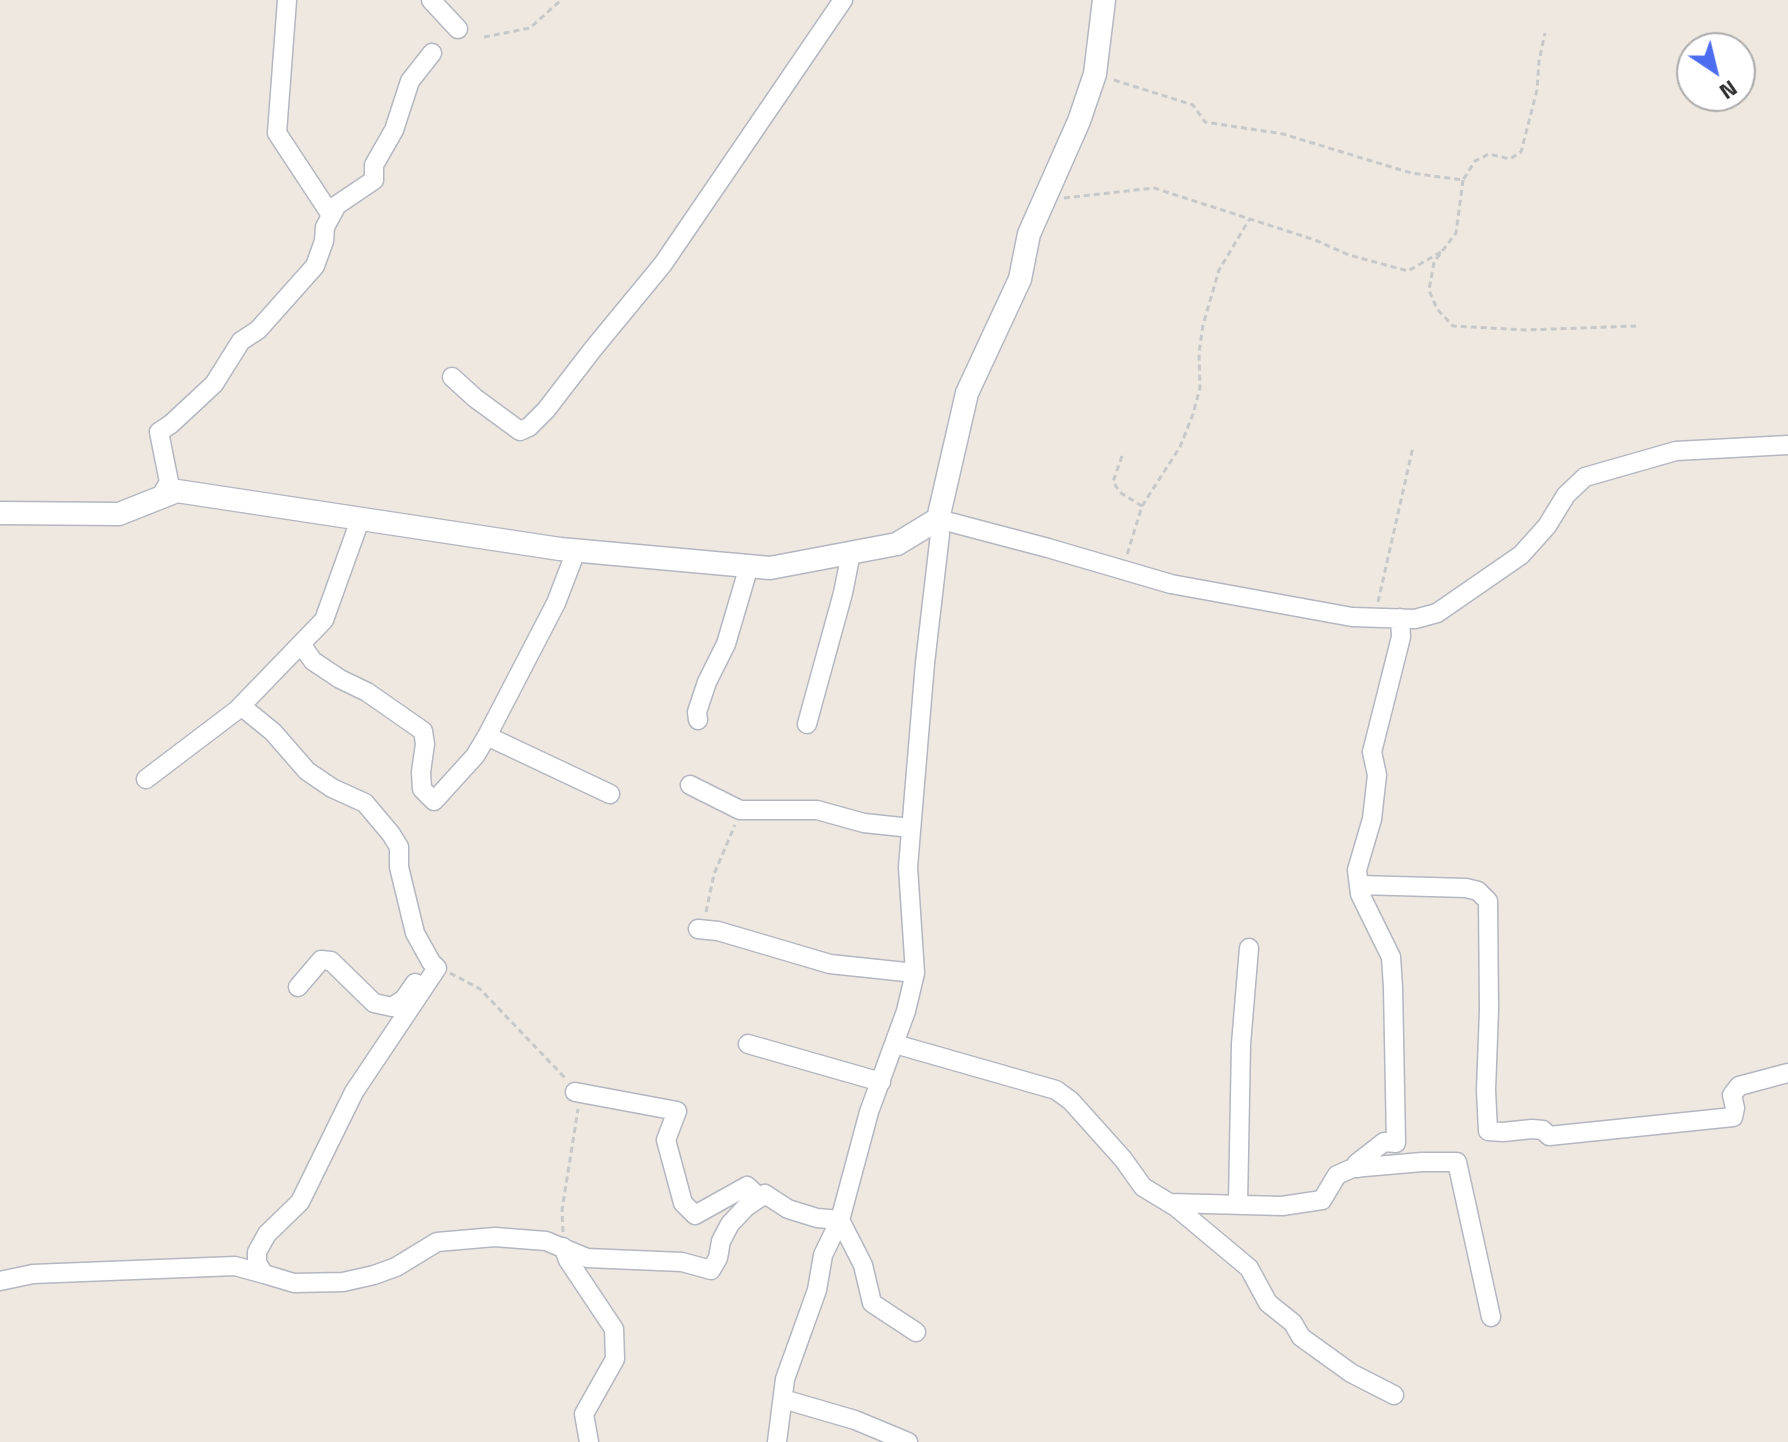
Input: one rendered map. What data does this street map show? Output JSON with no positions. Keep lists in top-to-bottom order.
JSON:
{
  "north": "bottom right"
}
